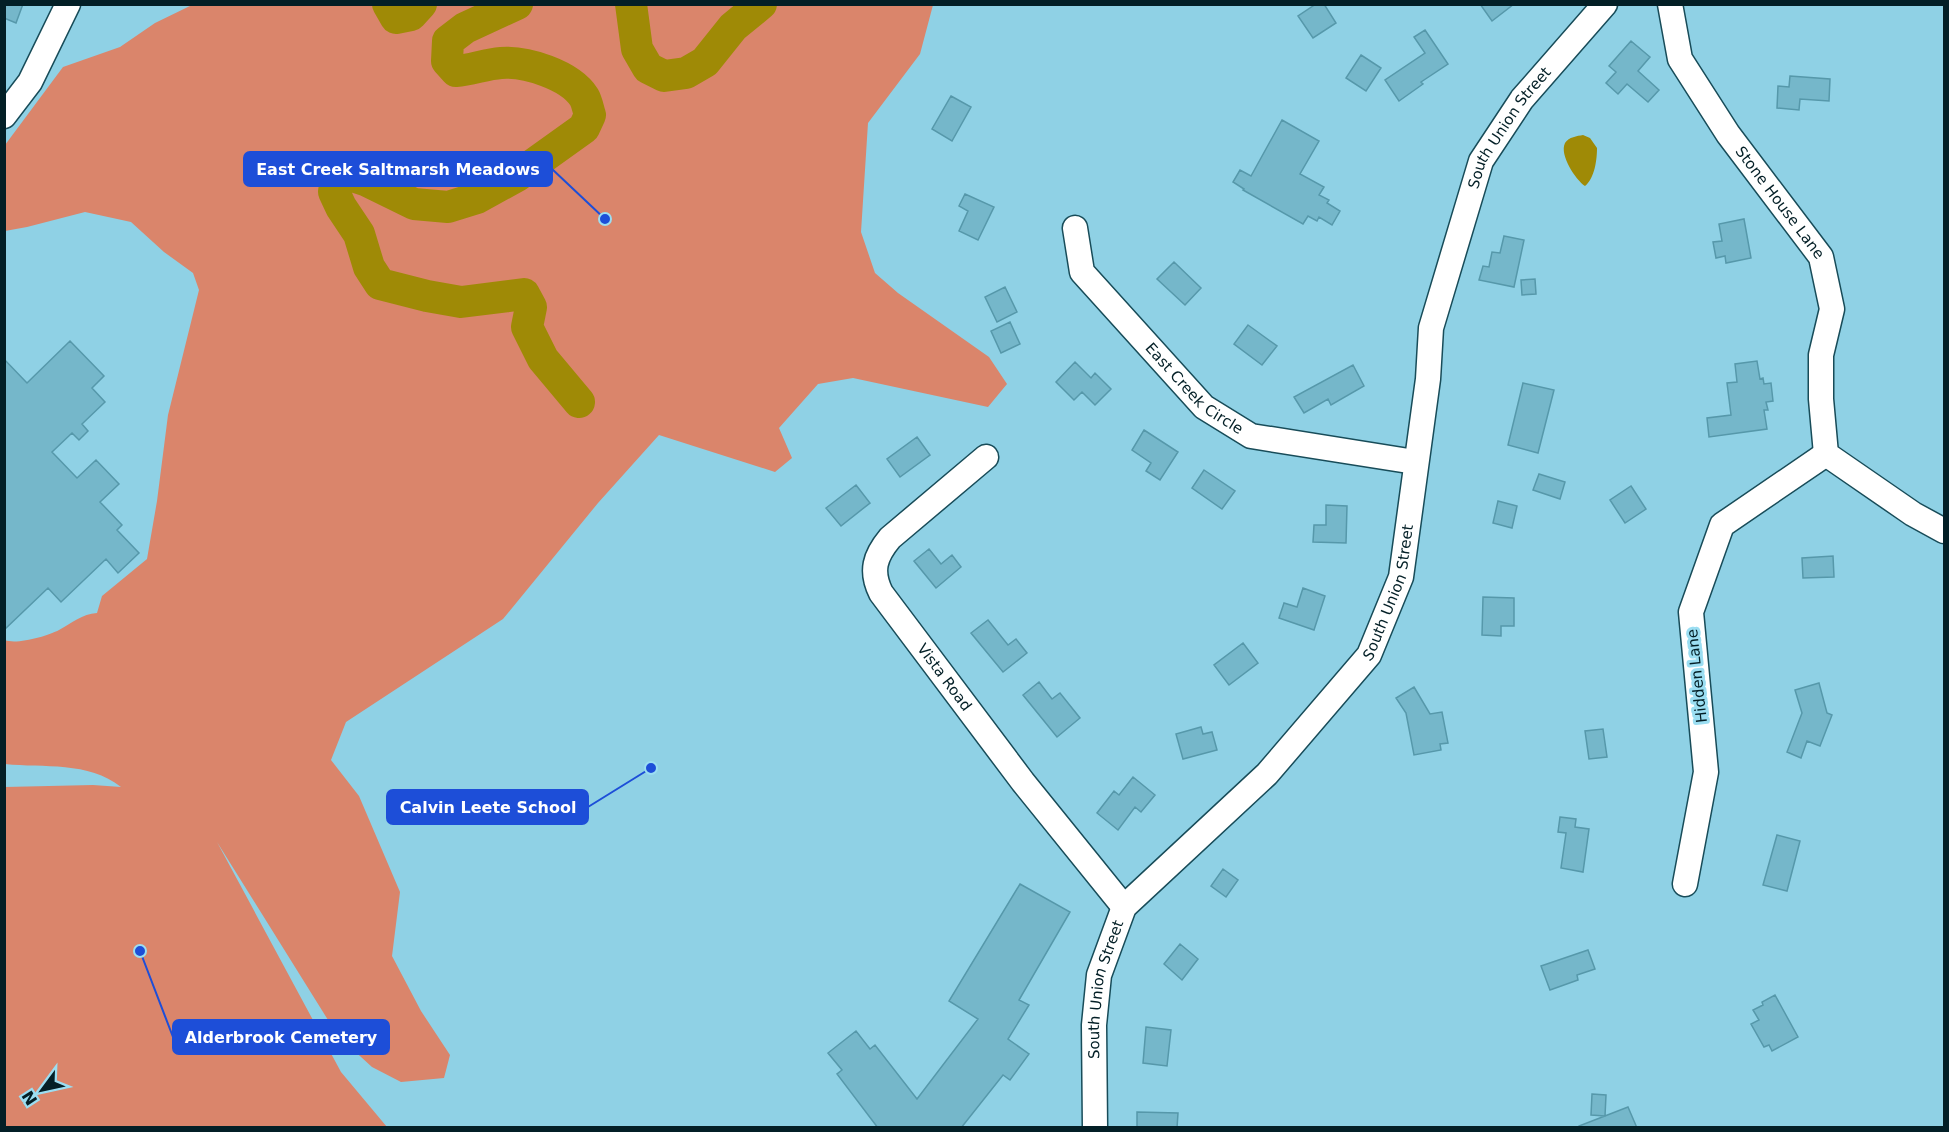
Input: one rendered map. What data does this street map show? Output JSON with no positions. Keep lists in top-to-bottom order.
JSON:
{
  "streets": {
    "street": [
      "South Union Street",
      "Stone House Lane",
      "East Creek Circle",
      "Hidden Lane",
      "Vista Road"
    ]
  },
  "crossings": [
    ["South Union Street", "East Creek Circle"],
    ["South Union Street", "Vista Road"],
    ["Stone House Lane", "Hidden Lane"]
  ],
  "places": ["East Creek Saltmarsh Meadows", "Calvin Leete School", "Alderbrook Cemetery"],
  "north": "bottom left"
}
